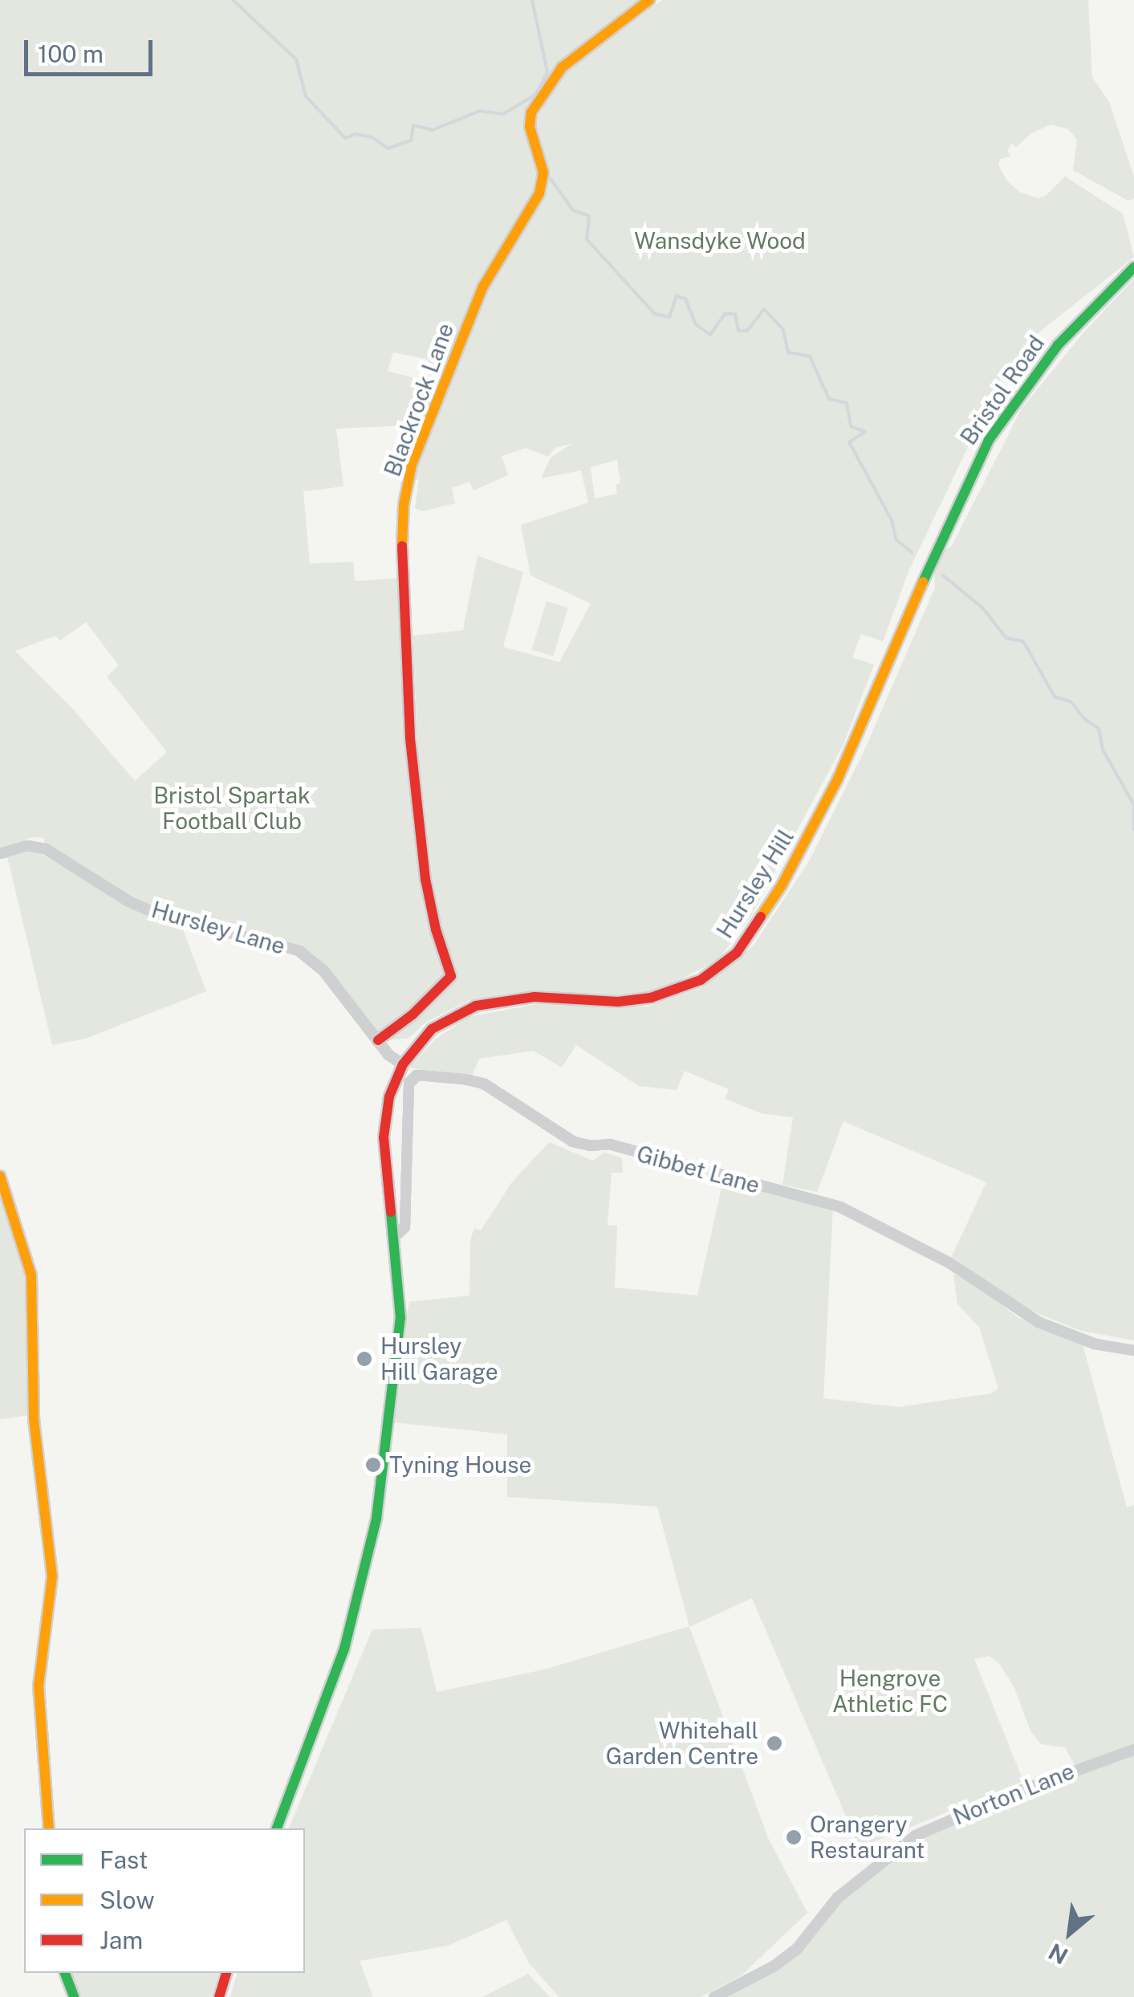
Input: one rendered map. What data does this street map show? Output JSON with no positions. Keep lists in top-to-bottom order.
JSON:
{
  "streets": {
    "main road": ["Bristol Road", "Blackrock Lane", "Hursley Hill"],
    "street": ["Hursley Lane", "Gibbet Lane", "Norton Lane"]
  },
  "crossings": [
    ["Bristol Road", "Hursley Hill"],
    ["Blackrock Lane", "Hursley Lane"],
    ["Hursley Hill", "Hursley Lane"],
    ["Hursley Hill", "Gibbet Lane"]
  ],
  "parks": ["Wansdyke Wood", "Bristol Spartak Football Club", "Hengrove Athletic FC"],
  "places": [
    "Hursley Hill Garage",
    "Tyning House",
    "Whitehall Garden Centre",
    "Orangery Restaurant"
  ],
  "legend": ["Fast", "Slow", "Jam"],
  "scale_bar": "100 m",
  "north": "bottom left"
}
